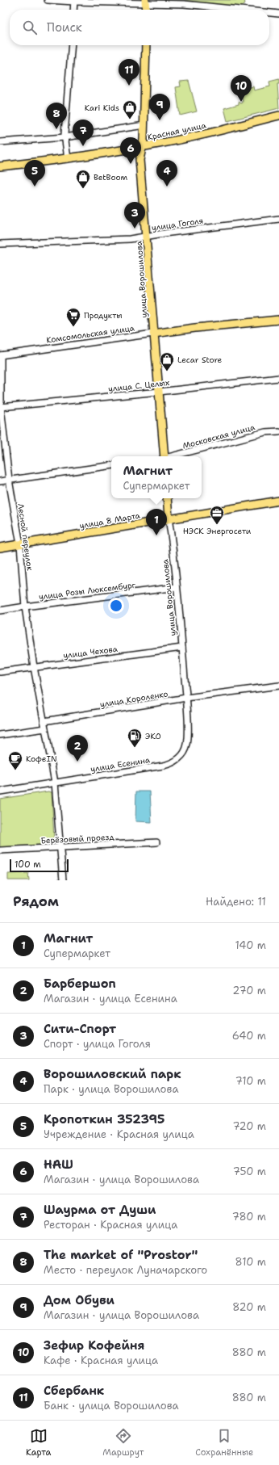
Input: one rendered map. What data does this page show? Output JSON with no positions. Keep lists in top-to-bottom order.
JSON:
{
  "streets": {
    "main road": [
      "Красная улица",
      "улица Ворошилова",
      "Комсомольская улица",
      "улица 8 Марта"
    ],
    "street": [
      "улица Гоголя",
      "улица С. Целых",
      "Московская улица",
      "Лесной переулок",
      "улица Розы Люксембург",
      "улица Чехова",
      "улица Короленко",
      "улица Есенина",
      "Берёзовый проезд"
    ]
  },
  "crossings": [
    ["Красная улица", "улица Ворошилова"],
    ["улица Гоголя", "улица Ворошилова"],
    ["улица Ворошилова", "Комсомольская улица"],
    ["улица Ворошилова", "улица С. Целых"],
    ["улица Ворошилова", "улица 8 Марта"],
    ["улица Ворошилова", "улица Розы Люксембург"],
    ["улица Ворошилова", "улица Чехова"],
    ["улица Ворошилова", "улица Короленко"],
    ["улица Ворошилова", "улица Есенина"],
    ["Комсомольская улица", "Лесной переулок"],
    ["улица С. Целых", "Лесной переулок"],
    ["улица 8 Марта", "Лесной переулок"],
    ["Лесной переулок", "улица Розы Люксембург"],
    ["Лесной переулок", "улица Чехова"],
    ["Лесной переулок", "улица Короленко"],
    ["улица Короленко", "улица Есенина"]
  ],
  "places": {
    "shop": ["Kari Kids", "BetBoom", "Lecar Store"],
    "supermarket": ["Продукты"],
    "office": ["НЭСК Энергосети"],
    "fuel station": ["ЭКО"],
    "cafe": ["КофеIN"]
  },
  "scale_bar": "100 m",
  "page": {
    "search": "Поиск",
    "pins": [
      "11",
      "10",
      "9",
      "8",
      "7",
      "6",
      "4",
      "5",
      "3",
      "1",
      "2"
    ],
    "popup": ["Магнит", "Супермаркет"],
    "scale": "100 m",
    "heading": ["Рядом", "Найдено: 11"],
    "list": [
      {
        "mark": "1",
        "name": "Магнит",
        "note": "Супермаркет",
        "value": "140 m"
      },
      {
        "mark": "2",
        "name": "Барбершоп",
        "note": "Магазин · улица Есенина",
        "value": "270 m"
      },
      {
        "mark": "3",
        "name": "Сити-Спорт",
        "note": "Спорт · улица Гоголя",
        "value": "640 m"
      },
      {
        "mark": "4",
        "name": "Ворошиловский парк",
        "note": "Парк · улица Ворошилова",
        "value": "710 m"
      },
      {
        "mark": "5",
        "name": "Кропоткин 352395",
        "note": "Учреждение · Красная улица",
        "value": "720 m"
      },
      {
        "mark": "6",
        "name": "НАШ",
        "note": "Магазин · улица Ворошилова",
        "value": "750 m"
      },
      {
        "mark": "7",
        "name": "Шаурма от Души",
        "note": "Ресторан · Красная улица",
        "value": "780 m"
      },
      {
        "mark": "8",
        "name": "The market of \"Prostor\"",
        "note": "Место · переулок Луначарского",
        "value": "810 m"
      },
      {
        "mark": "9",
        "name": "Дом Обуви",
        "note": "Магазин · улица Ворошилова",
        "value": "820 m"
      },
      {
        "mark": "10",
        "name": "Зефир Кофейня",
        "note": "Кафе · Красная улица",
        "value": "880 m"
      },
      {
        "mark": "11",
        "name": "Сбербанк",
        "note": "Банк · улица Ворошилова",
        "value": "880 m"
      }
    ],
    "nav": ["Карта", "Маршрут", "Сохранённые"]
  }
}
